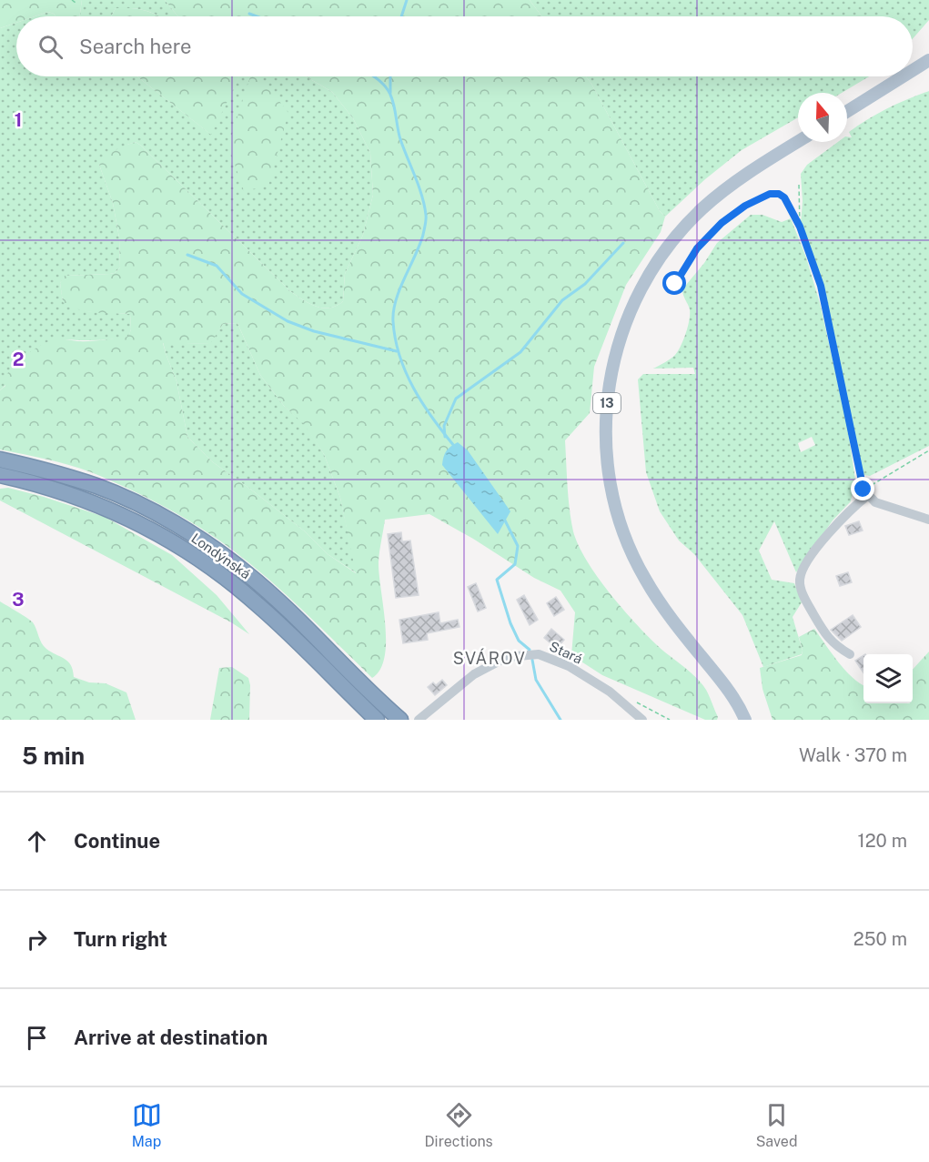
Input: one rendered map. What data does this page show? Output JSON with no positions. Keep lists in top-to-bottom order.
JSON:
{
  "streets": {
    "highway": ["Londýnská"],
    "main road": ["13"],
    "street": ["Stará"]
  },
  "districts": ["SVÁROV"],
  "north": "top",
  "page": {
    "search": "Search here",
    "heading": ["5 min", "Walk · 370 m"],
    "list": [
      ["Continue", "120 m"],
      ["Turn right", "250 m"],
      "Arrive at destination"
    ],
    "nav": ["Map", "Directions", "Saved"]
  },
  "grid": {
    "rows": ["1", "2", "3"]
  }
}
